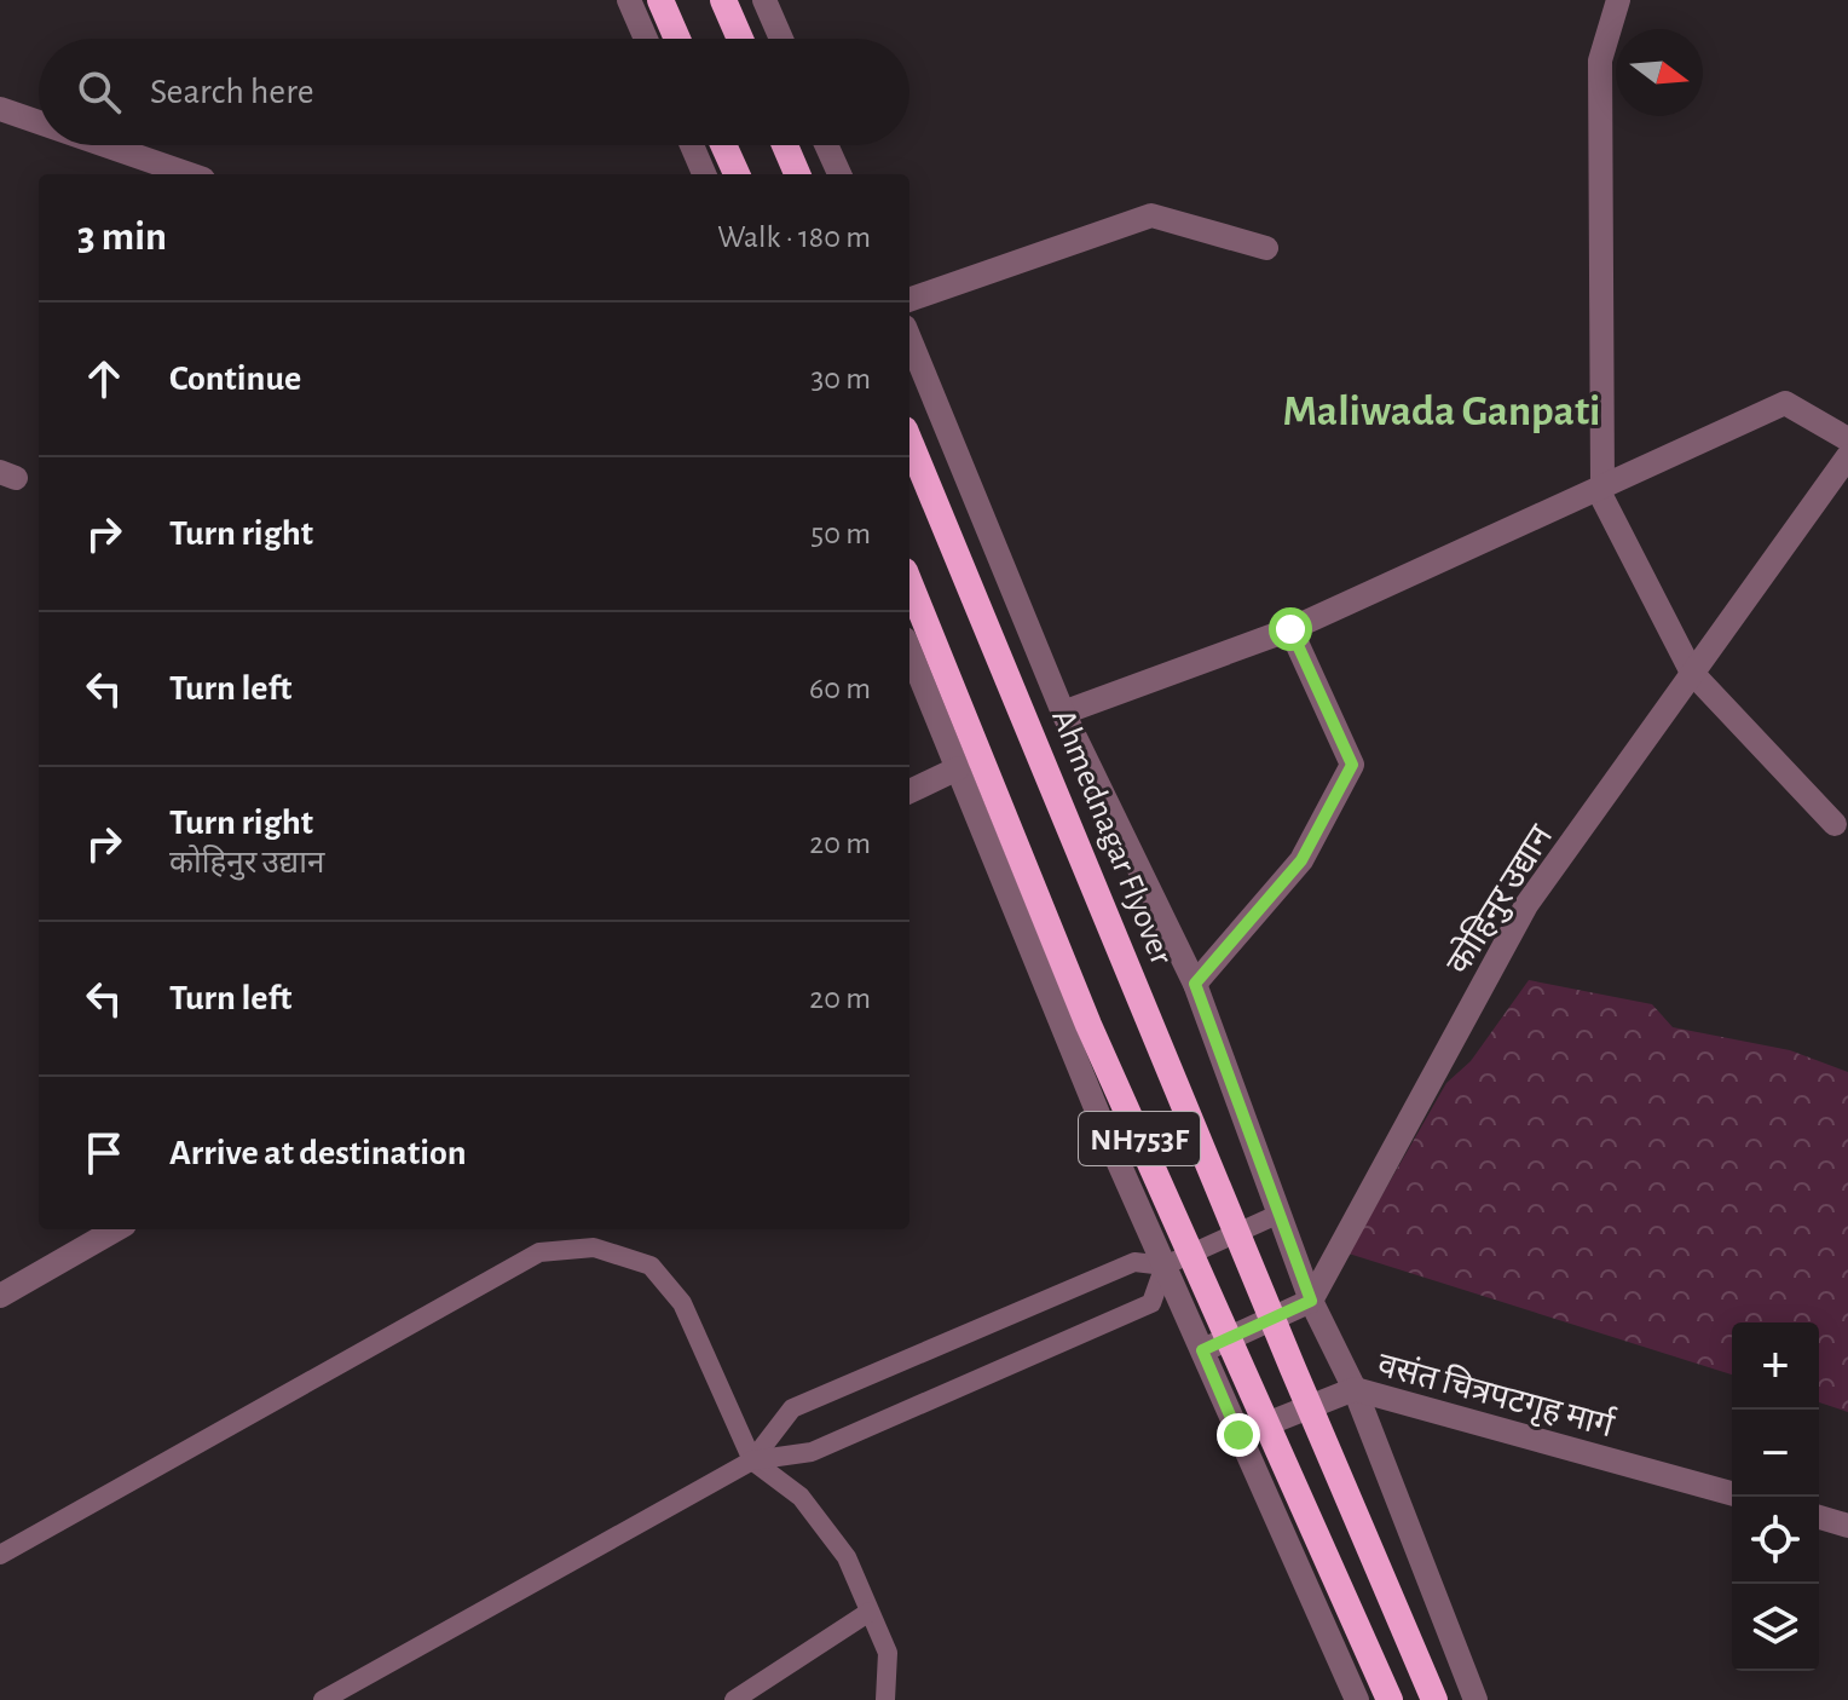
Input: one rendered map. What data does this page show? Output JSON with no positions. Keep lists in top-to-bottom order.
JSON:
{
  "streets": {
    "highway": ["Ahmednagar Flyover", "NH753F"],
    "street": ["कोहिनुर उद्यान", "वसंत चित्रपटगृह मार्ग"]
  },
  "districts": ["Maliwada Ganpati"],
  "north": "right",
  "page": {
    "search": "Search here",
    "heading": ["3 min", "Walk · 180 m"],
    "list": [
      ["Continue", "30 m"],
      ["Turn right", "50 m"],
      ["Turn left", "60 m"],
      ["Turn right", "कोहिनुर उद्यान", "20 m"],
      ["Turn left", "20 m"],
      "Arrive at destination"
    ],
    "map_buttons": ["+", "−"]
  }
}
